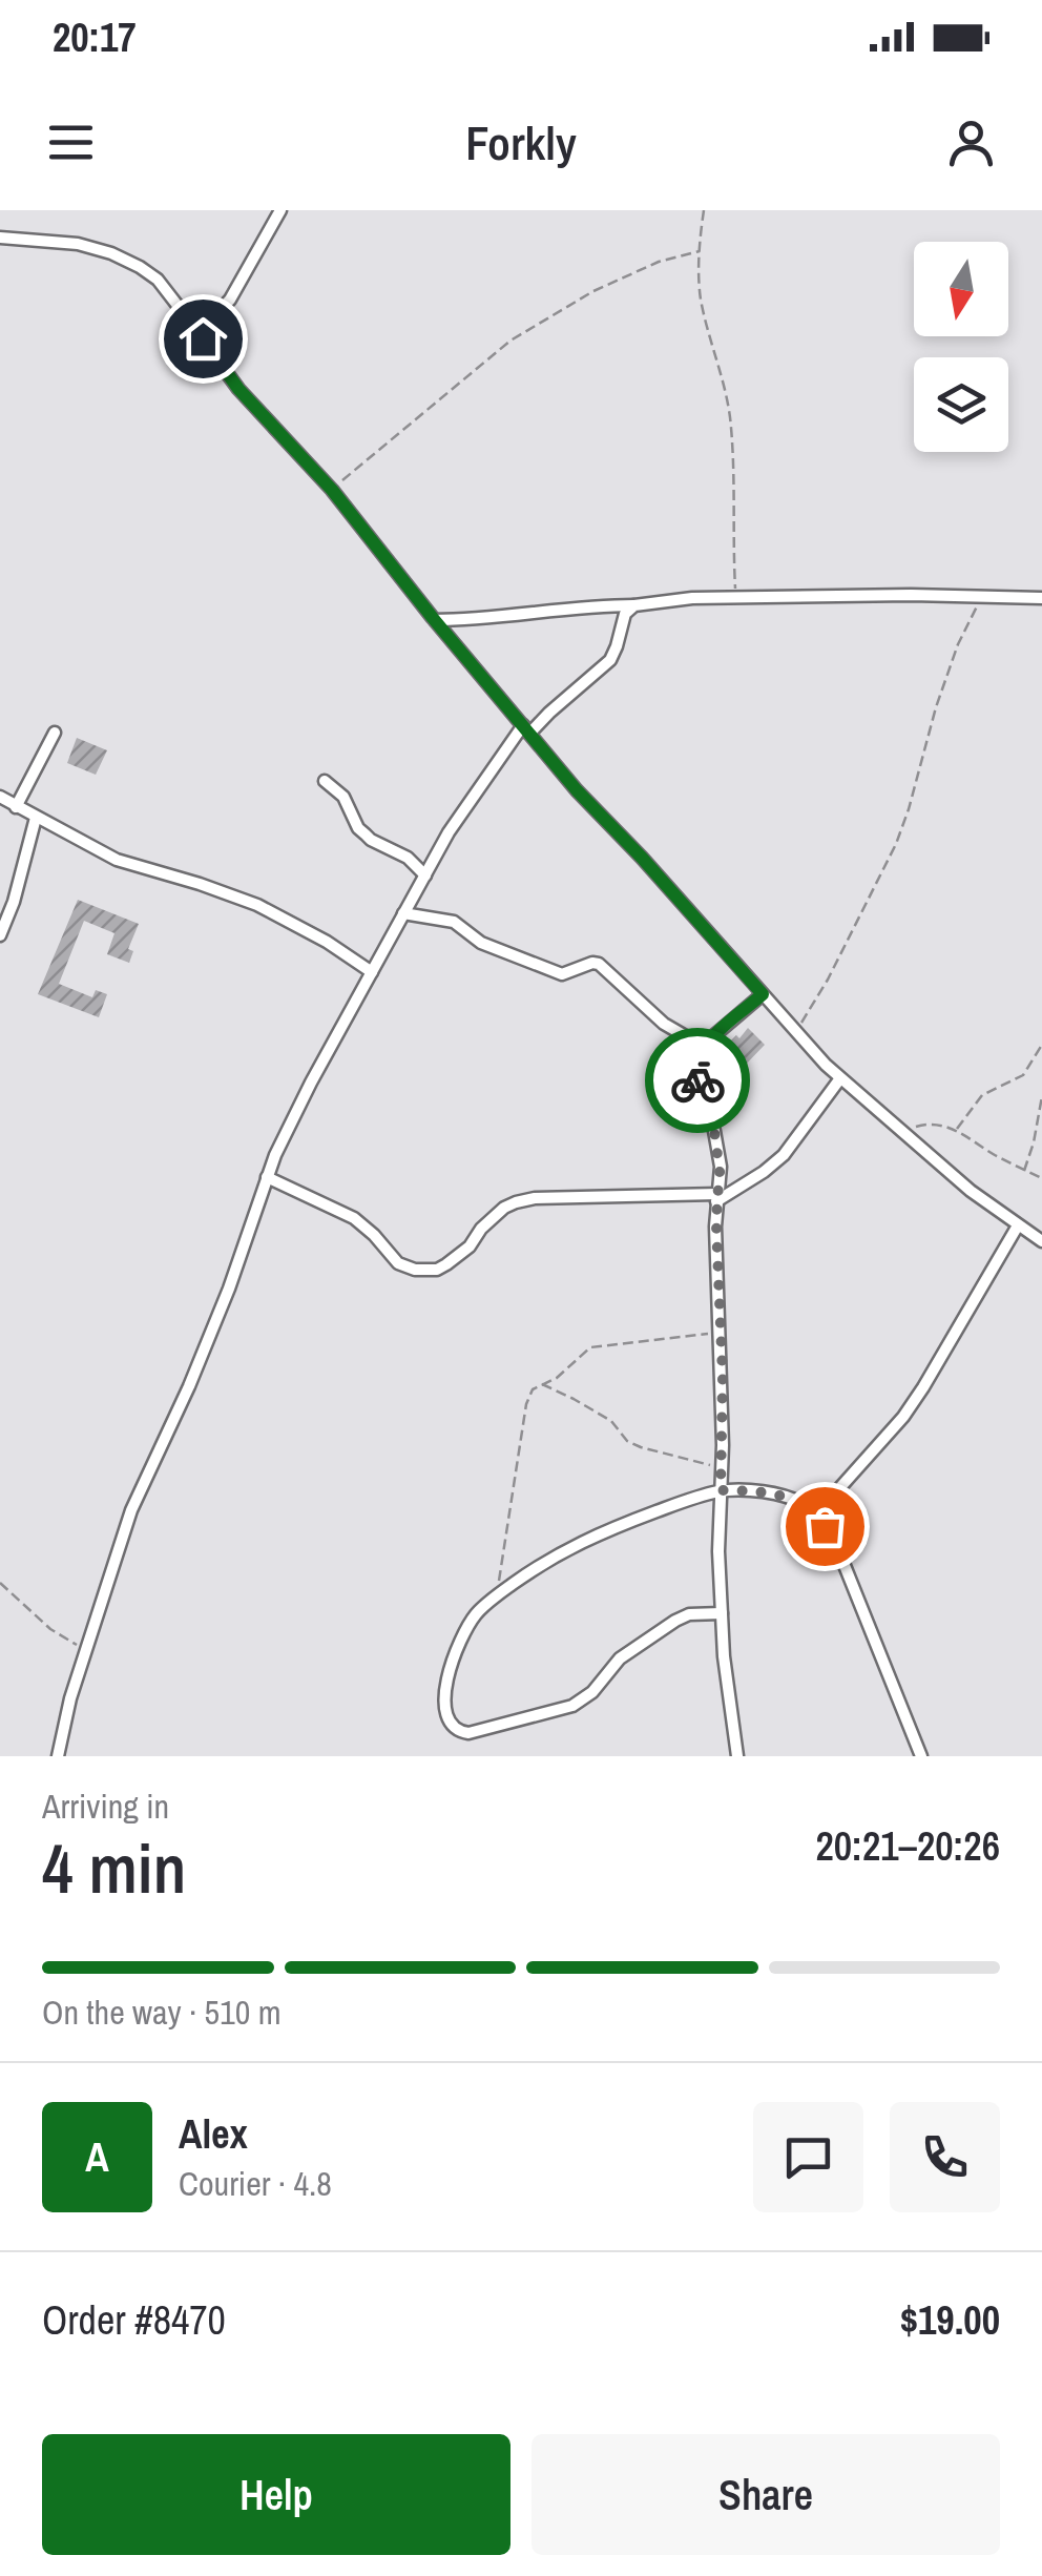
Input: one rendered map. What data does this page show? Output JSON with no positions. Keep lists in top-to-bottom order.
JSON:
{
  "north": "bottom",
  "page": {
    "status": "20:17",
    "header": "Forkly",
    "heading": ["4 min", "Arriving in", "20:21–20:26"],
    "panel": [
      "Alex",
      "Courier · 4.8",
      "Order #8470",
      "$19.00"
    ],
    "bar": "On the way · 510 m",
    "round": "A",
    "buttons": ["Help", "Share"]
  }
}
